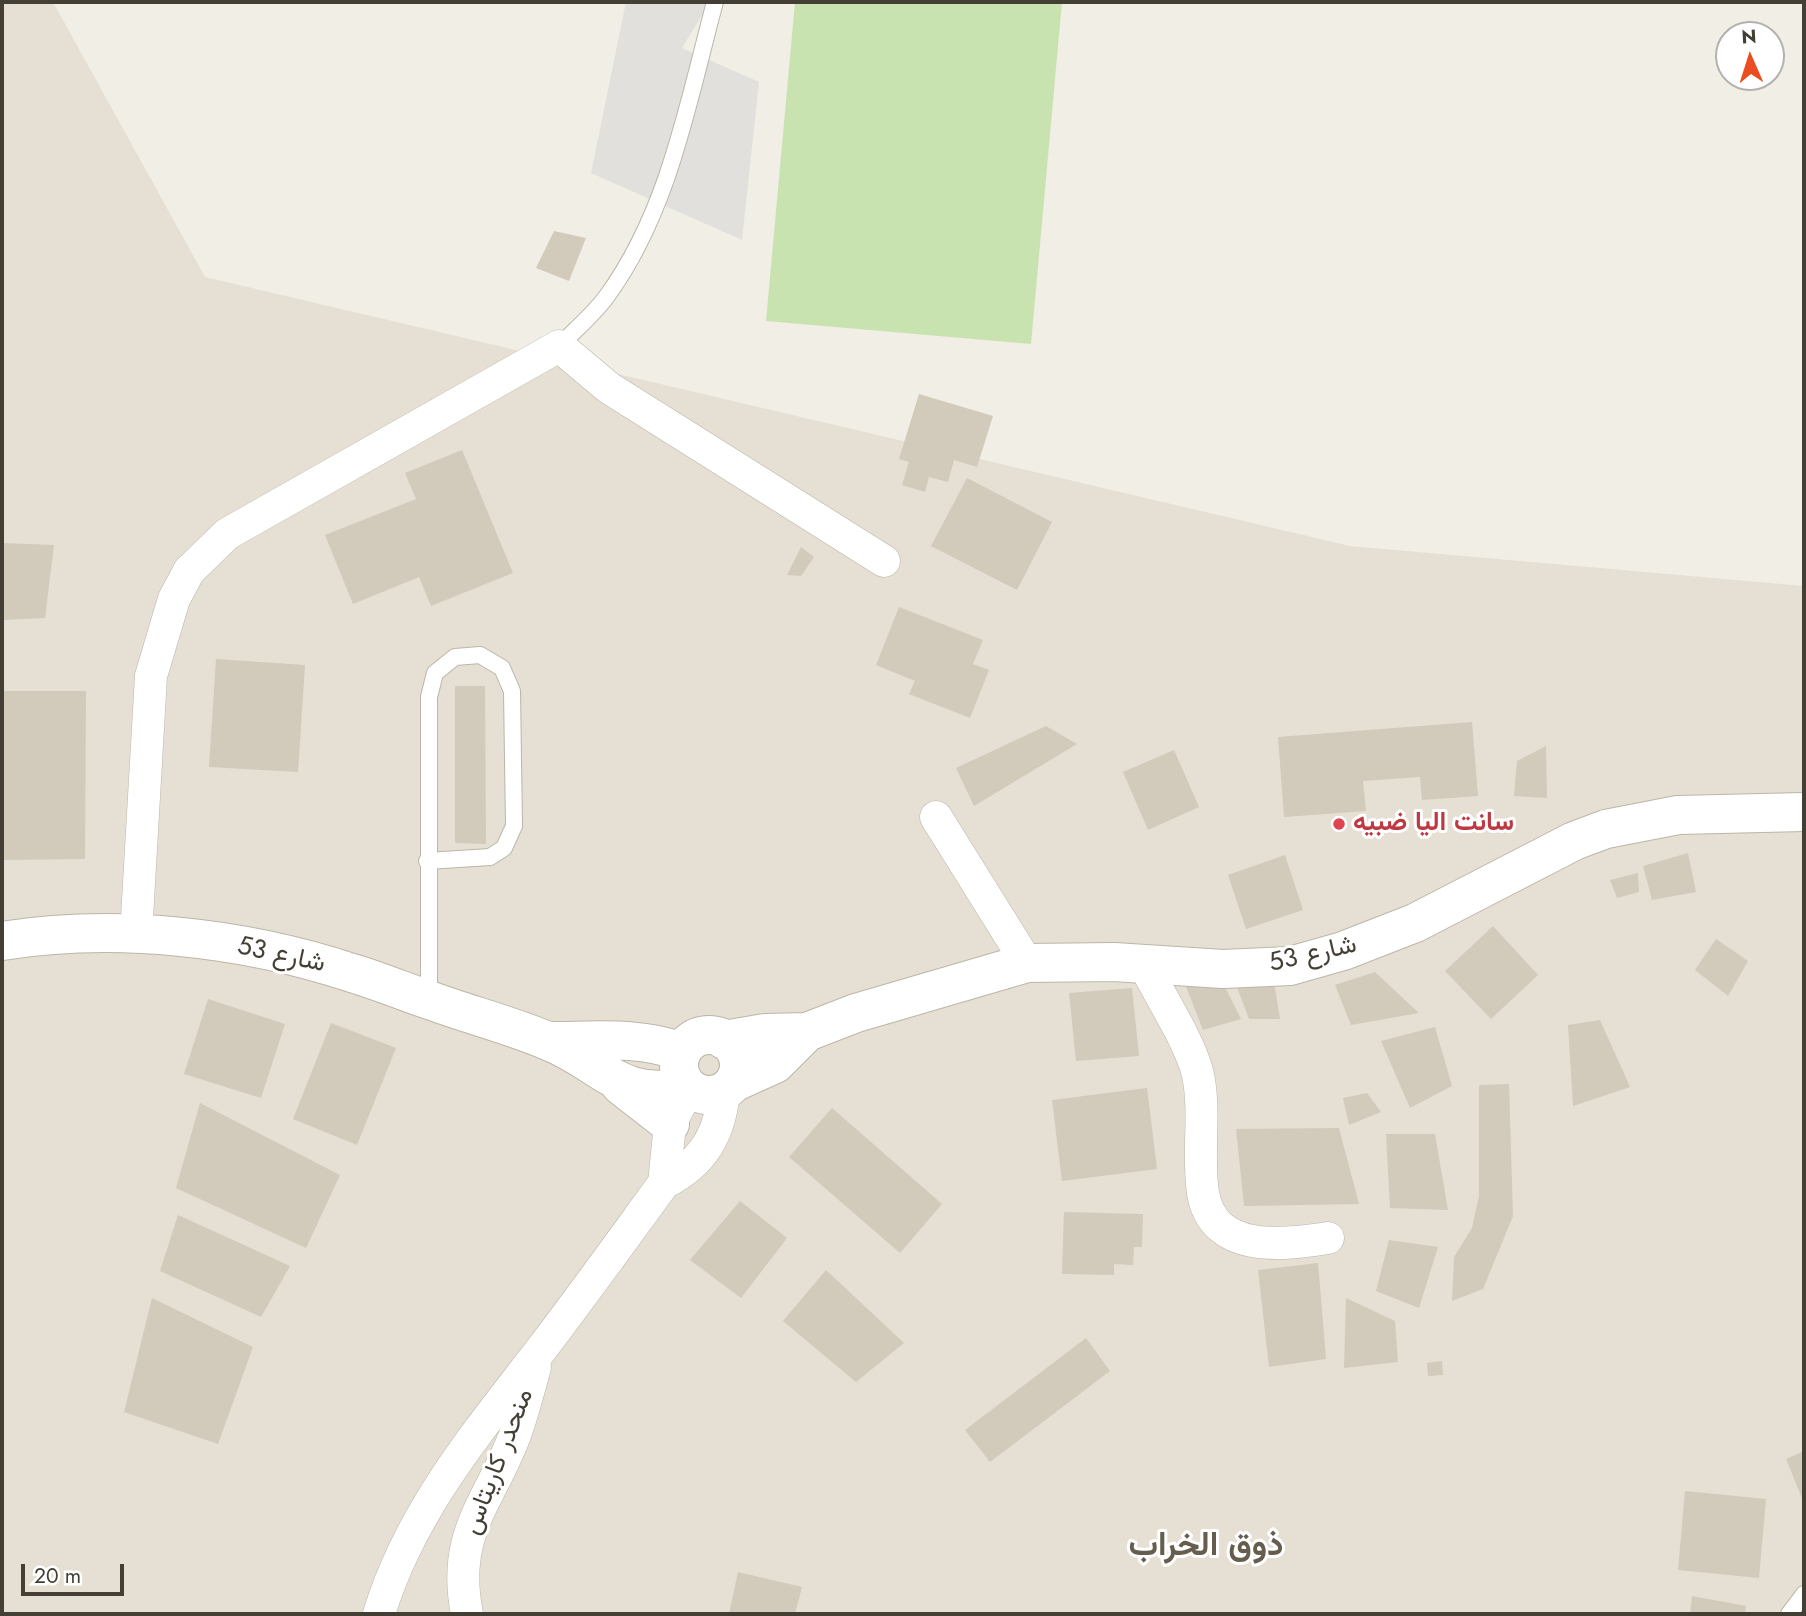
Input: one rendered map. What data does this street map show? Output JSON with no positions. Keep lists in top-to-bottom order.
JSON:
{
  "streets": {
    "street": ["شارع 53", "منحدر كاريتاس"]
  },
  "districts": ["ذوق الخراب"],
  "places": ["سانت اليا ضبيه"],
  "scale_bar": "20 m",
  "north": "top"
}
